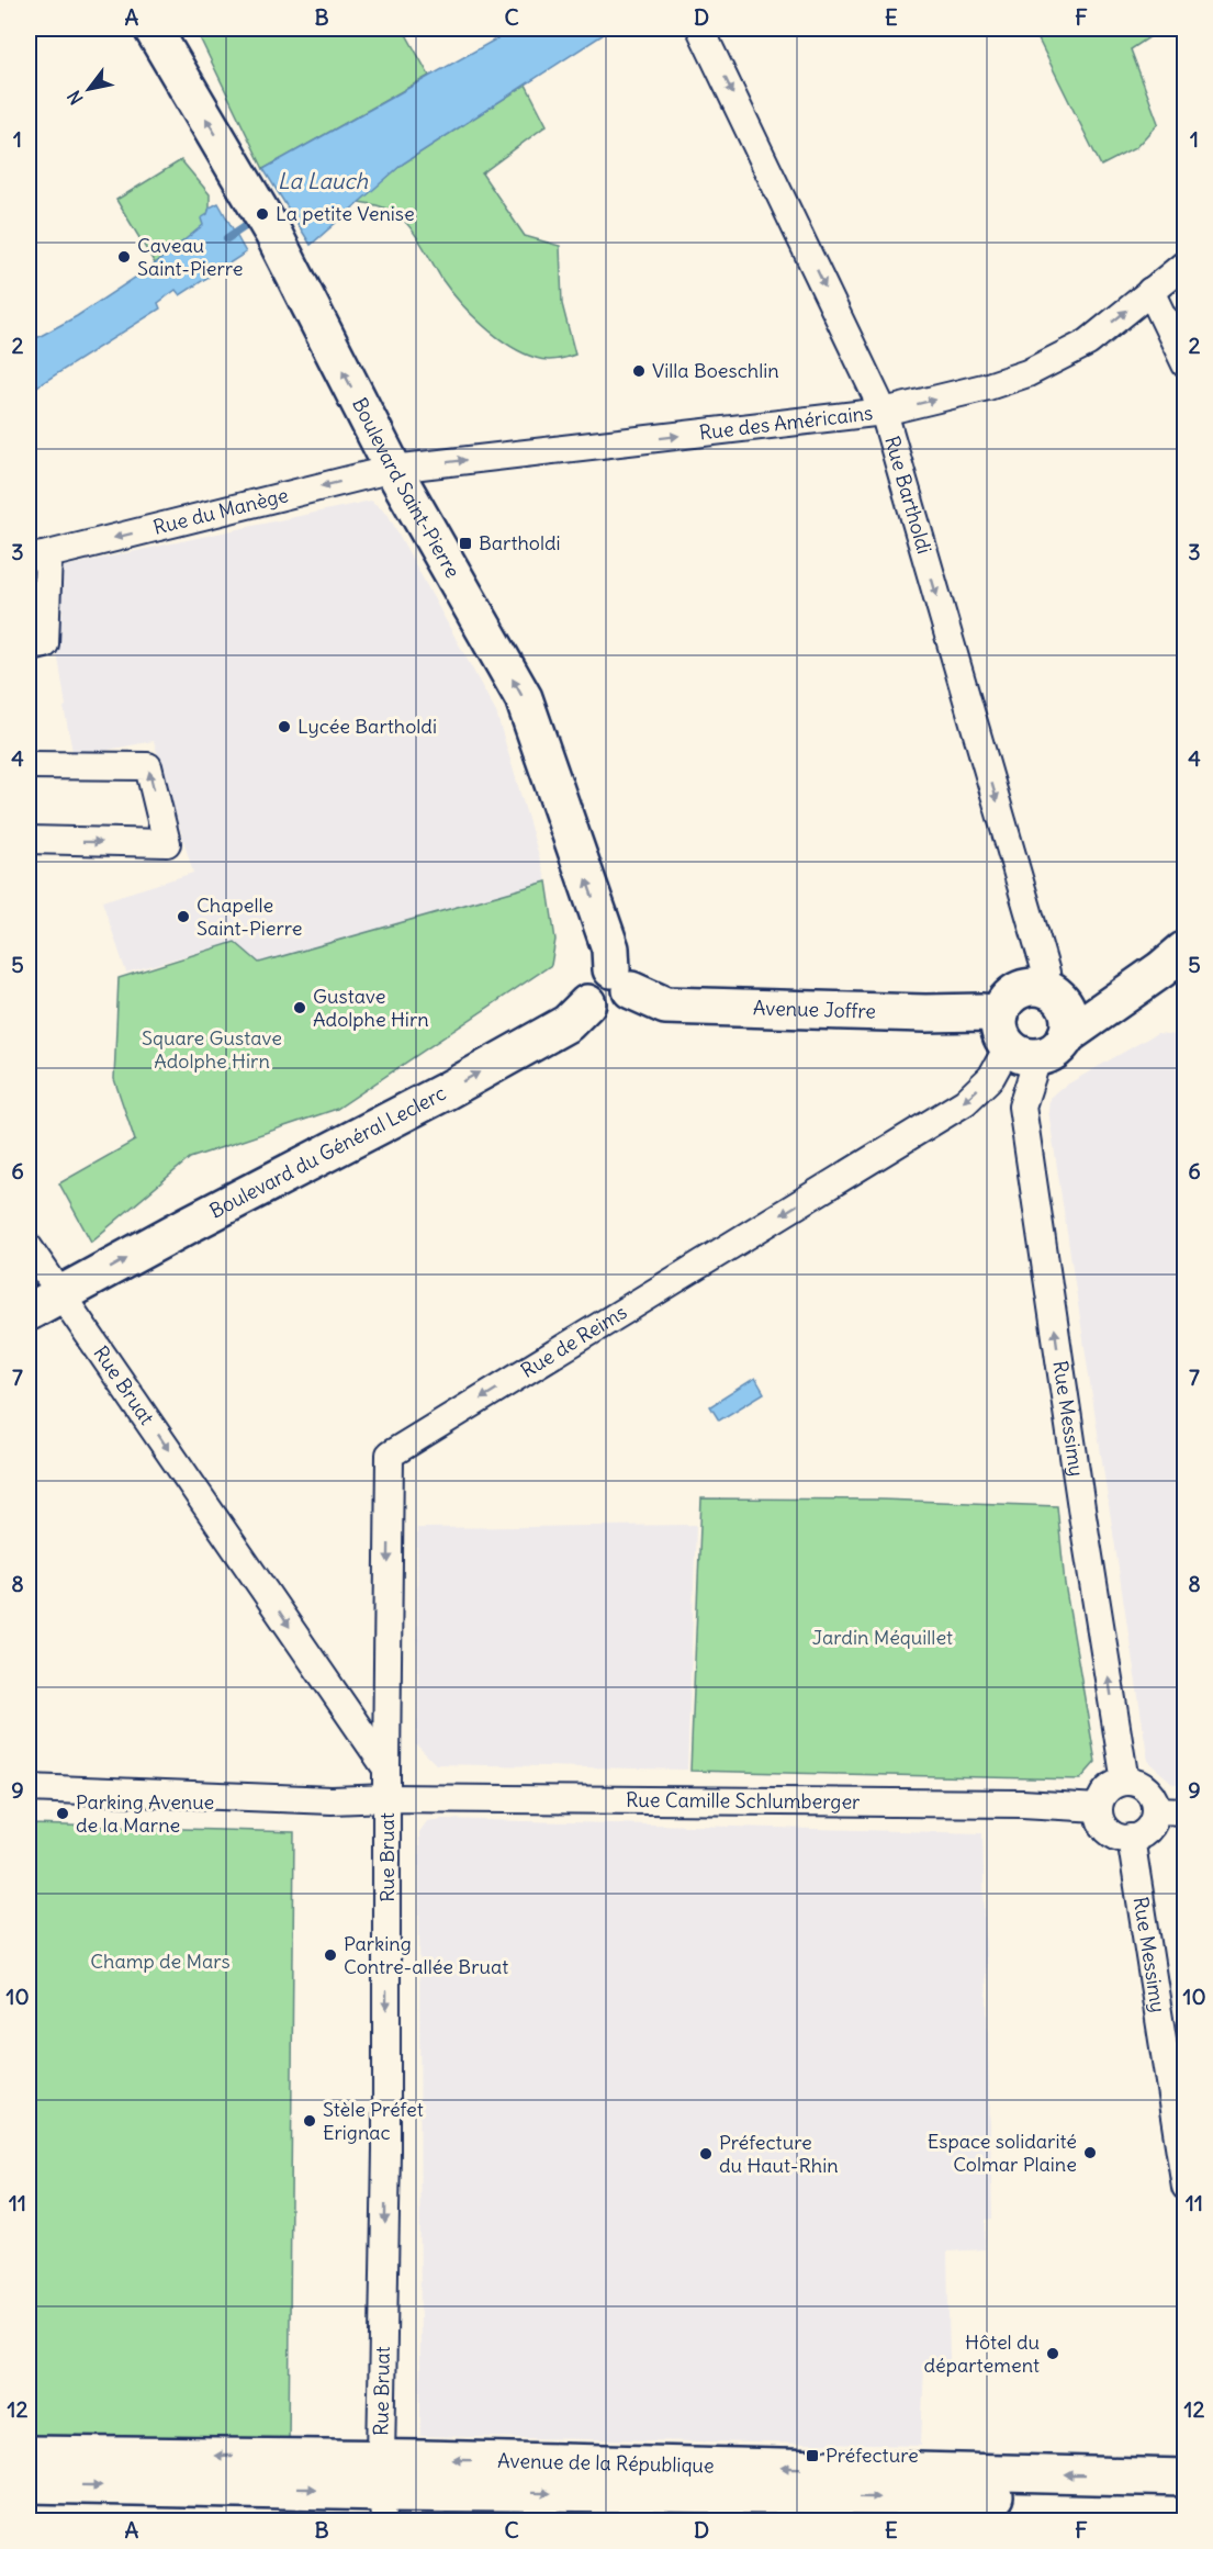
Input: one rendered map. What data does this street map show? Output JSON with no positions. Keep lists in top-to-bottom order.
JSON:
{
  "streets": {
    "street": [
      "Rue des Américains",
      "Boulevard Saint-Pierre",
      "Rue Bartholdi",
      "Rue du Manège",
      "Avenue Joffre",
      "Boulevard du Général Leclerc",
      "Rue de Reims",
      "Rue Bruat",
      "Rue Messimy",
      "Rue Camille Schlumberger",
      "Avenue de la République"
    ]
  },
  "crossings": [
    ["Rue des Américains", "Boulevard Saint-Pierre"],
    ["Rue des Américains", "Rue Bartholdi"],
    ["Rue des Américains", "Rue du Manège"],
    ["Boulevard Saint-Pierre", "Rue du Manège"],
    ["Boulevard Saint-Pierre", "Avenue Joffre"],
    ["Boulevard Saint-Pierre", "Boulevard du Général Leclerc"],
    ["Rue Bartholdi", "Avenue Joffre"],
    ["Rue Bartholdi", "Rue de Reims"],
    ["Rue Bartholdi", "Rue Messimy"],
    ["Avenue Joffre", "Boulevard du Général Leclerc"],
    ["Avenue Joffre", "Rue de Reims"],
    ["Avenue Joffre", "Rue Messimy"],
    ["Boulevard du Général Leclerc", "Rue Bruat"],
    ["Rue de Reims", "Rue Bruat"],
    ["Rue de Reims", "Rue Messimy"],
    ["Rue Bruat", "Rue Camille Schlumberger"],
    ["Rue Bruat", "Avenue de la République"],
    ["Rue Messimy", "Rue Camille Schlumberger"]
  ],
  "one_way": [
    "Rue des Américains",
    "Boulevard Saint-Pierre",
    "Rue Bartholdi",
    "Rue du Manège",
    "Boulevard du Général Leclerc",
    "Rue de Reims",
    "Rue Bruat",
    "Rue Messimy"
  ],
  "water": ["La Lauch"],
  "parks": ["Square Gustave Adolphe Hirn", "Jardin Méquillet", "Champ de Mars"],
  "places": {
    "other": [
      "La petite Venise",
      "Caveau Saint-Pierre",
      "Villa Boeschlin",
      "Lycée Bartholdi",
      "Chapelle Saint-Pierre",
      "Gustave Adolphe Hirn",
      "Parking Avenue de la Marne",
      "Parking Contre-allée Bruat",
      "Stèle Préfet Erignac",
      "Espace solidarité Colmar Plaine",
      "Préfecture du Haut-Rhin",
      "Hôtel du département"
    ],
    "transit": ["Bartholdi", "Préfecture"]
  },
  "north": "bottom left",
  "grid": {
    "columns": [
      "A",
      "B",
      "C",
      "D",
      "E",
      "F"
    ],
    "rows": [
      "1",
      "2",
      "3",
      "4",
      "5",
      "6",
      "7",
      "8",
      "9",
      "10",
      "11",
      "12"
    ]
  }
}
